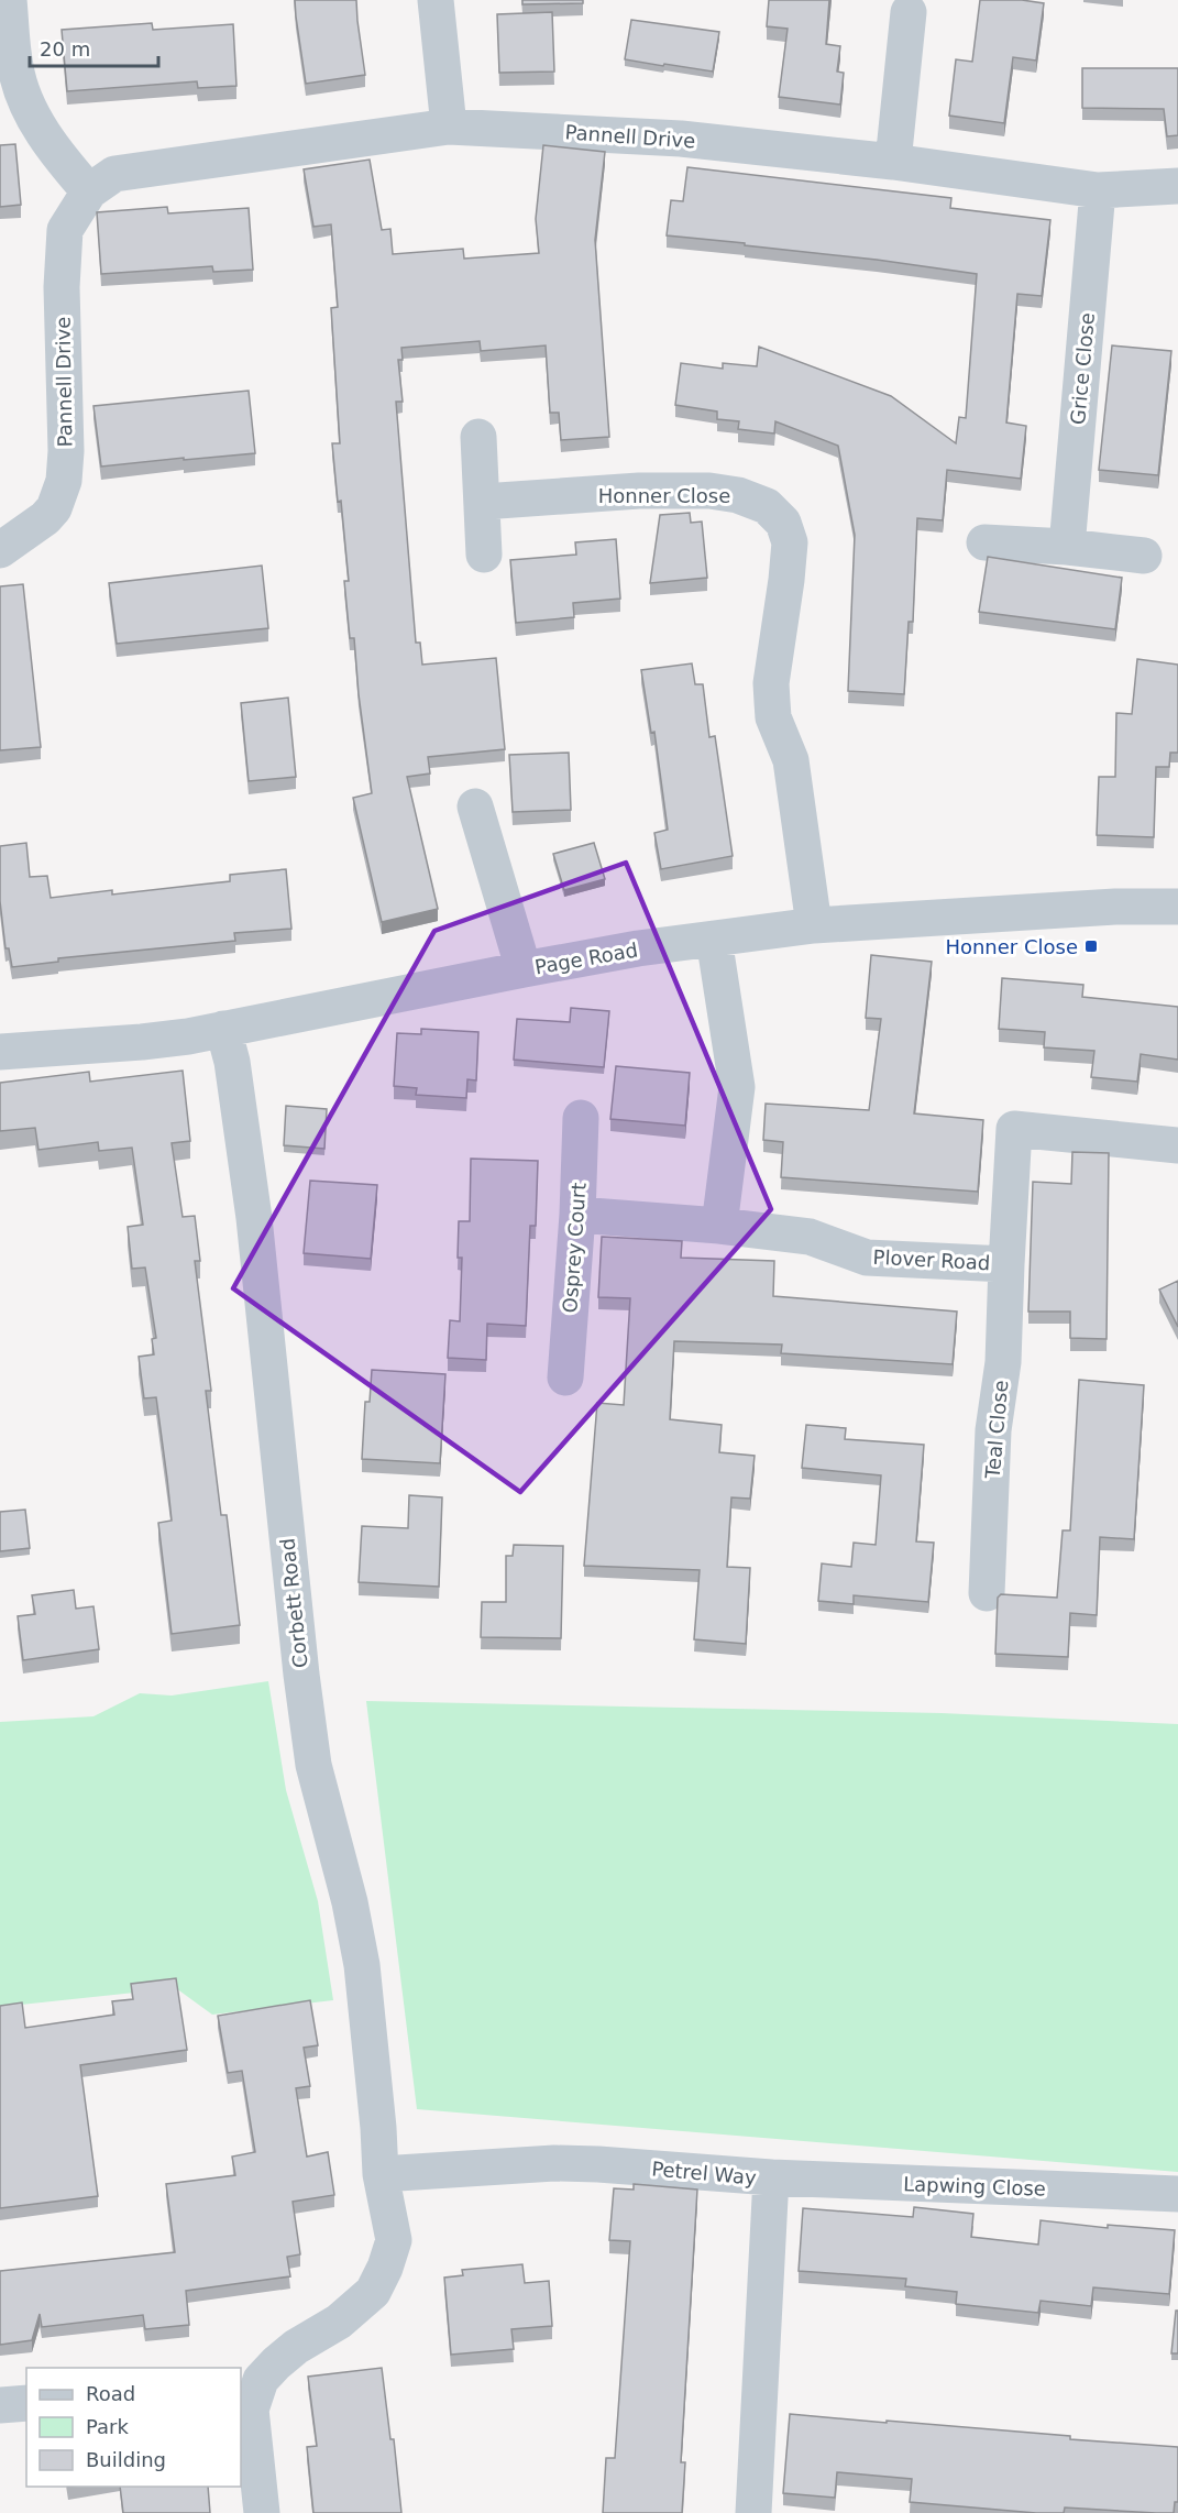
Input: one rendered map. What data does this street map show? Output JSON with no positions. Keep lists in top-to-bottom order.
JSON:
{
  "streets": {
    "street": [
      "Pannell Drive",
      "Grice Close",
      "Honner Close",
      "Page Road",
      "Osprey Court",
      "Plover Road",
      "Teal Close",
      "Corbett Road",
      "Petrel Way",
      "Lapwing Close"
    ]
  },
  "crossings": [
    ["Pannell Drive", "Grice Close"],
    ["Honner Close", "Page Road"],
    ["Page Road", "Corbett Road"],
    ["Osprey Court", "Plover Road"],
    ["Plover Road", "Teal Close"],
    ["Corbett Road", "Petrel Way"],
    ["Petrel Way", "Lapwing Close"]
  ],
  "places": {
    "transit": ["Honner Close"]
  },
  "legend": ["Road", "Park", "Building"],
  "scale_bar": "20 m"
}
